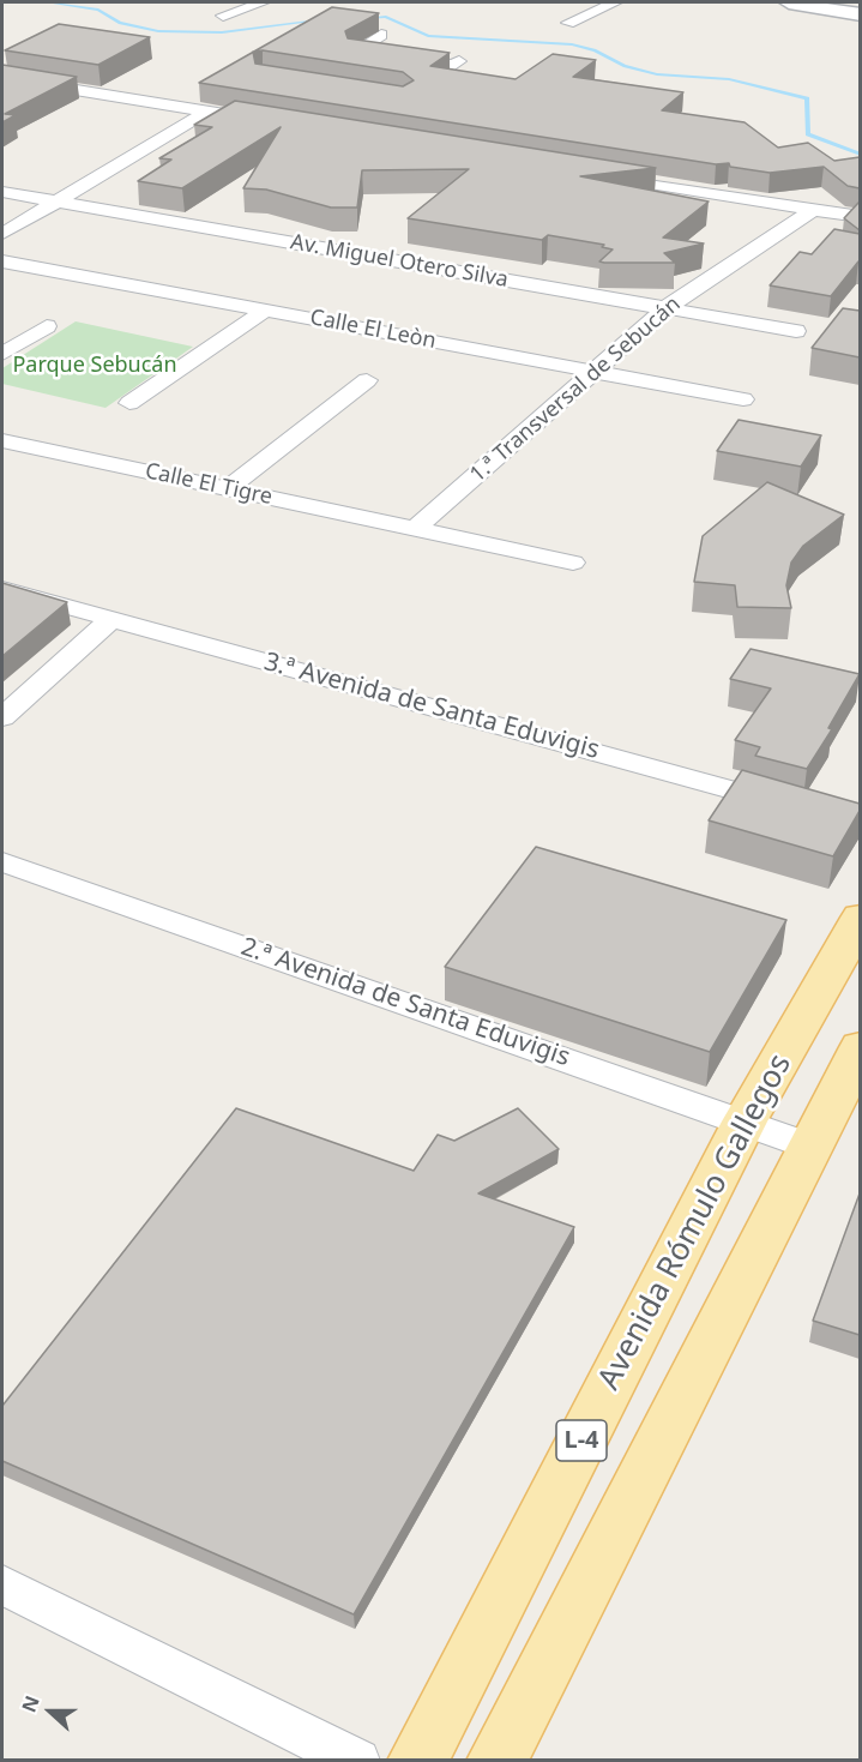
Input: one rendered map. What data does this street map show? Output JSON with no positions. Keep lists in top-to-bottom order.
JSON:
{
  "streets": {
    "main road": ["Avenida Rómulo Gallegos", "L-4"],
    "street": [
      "Av. Miguel Otero Silva",
      "Calle El Leòn",
      "1.ª Transversal de Sebucán",
      "Calle El Tigre",
      "3.ª Avenida de Santa Eduvigis",
      "2.ª Avenida de Santa Eduvigis"
    ]
  },
  "crossings": [
    ["Av. Miguel Otero Silva", "1.ª Transversal de Sebucán"],
    ["Calle El Leòn", "1.ª Transversal de Sebucán"],
    ["1.ª Transversal de Sebucán", "Calle El Tigre"],
    ["2.ª Avenida de Santa Eduvigis", "Avenida Rómulo Gallegos"],
    ["2.ª Avenida de Santa Eduvigis", "L-4"]
  ],
  "parks": ["Parque Sebucán"],
  "north": "left"
}
